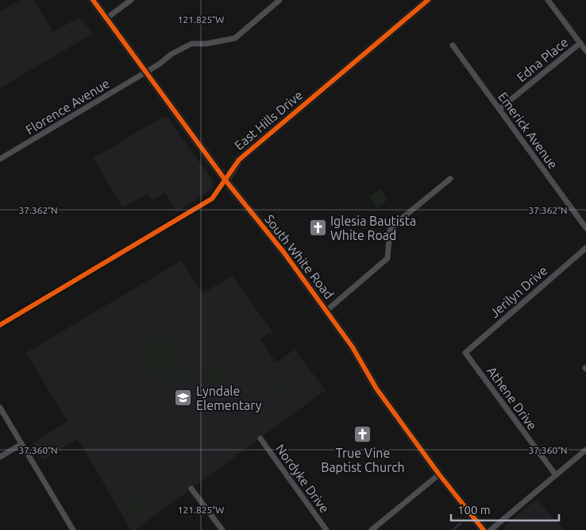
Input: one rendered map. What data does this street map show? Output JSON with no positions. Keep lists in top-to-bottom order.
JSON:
{
  "streets": {
    "main road": ["East Hills Drive", "South White Road"],
    "street": [
      "Edna Place",
      "Florence Avenue",
      "Emerick Avenue",
      "Jerilyn Drive",
      "Athene Drive",
      "Nordyke Drive"
    ]
  },
  "crossings": [
    ["Edna Place", "Emerick Avenue"],
    ["Florence Avenue", "South White Road"],
    ["East Hills Drive", "South White Road"],
    ["Jerilyn Drive", "Athene Drive"]
  ],
  "places": {
    "church": ["Iglesia Bautista White Road", "True Vine Baptist Church"],
    "school or university": ["Lyndale Elementary"]
  },
  "scale_bar": "100 m",
  "coordinates": ["121.825°W", "37.362°N", "37.360°N"]
}
